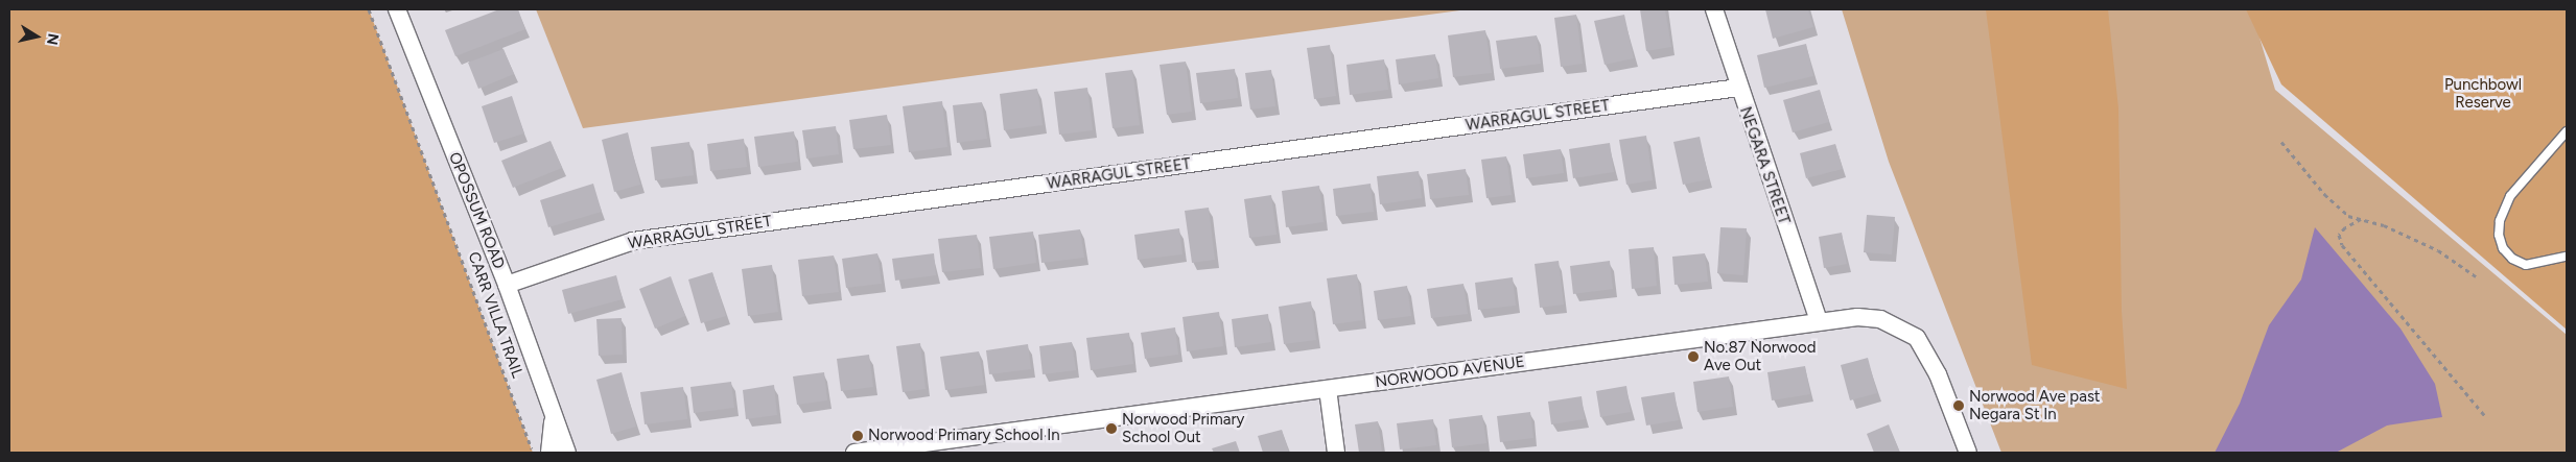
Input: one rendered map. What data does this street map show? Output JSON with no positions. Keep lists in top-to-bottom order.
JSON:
{
  "streets": {
    "street": [
      "WARRAGUL STREET",
      "NEGARA STREET",
      "OPOSSUM ROAD",
      "NORWOOD AVENUE"
    ],
    "path": ["CARR VILLA TRAIL"]
  },
  "crossings": [
    ["WARRAGUL STREET", "NEGARA STREET"],
    ["WARRAGUL STREET", "OPOSSUM ROAD"],
    ["NEGARA STREET", "NORWOOD AVENUE"]
  ],
  "parks": ["Punchbowl Reserve"],
  "places": [
    "No.87 Norwood Ave Out",
    "Norwood Ave past Negara St In",
    "Norwood Primary School Out",
    "Norwood Primary School In"
  ],
  "north": "right"
}
